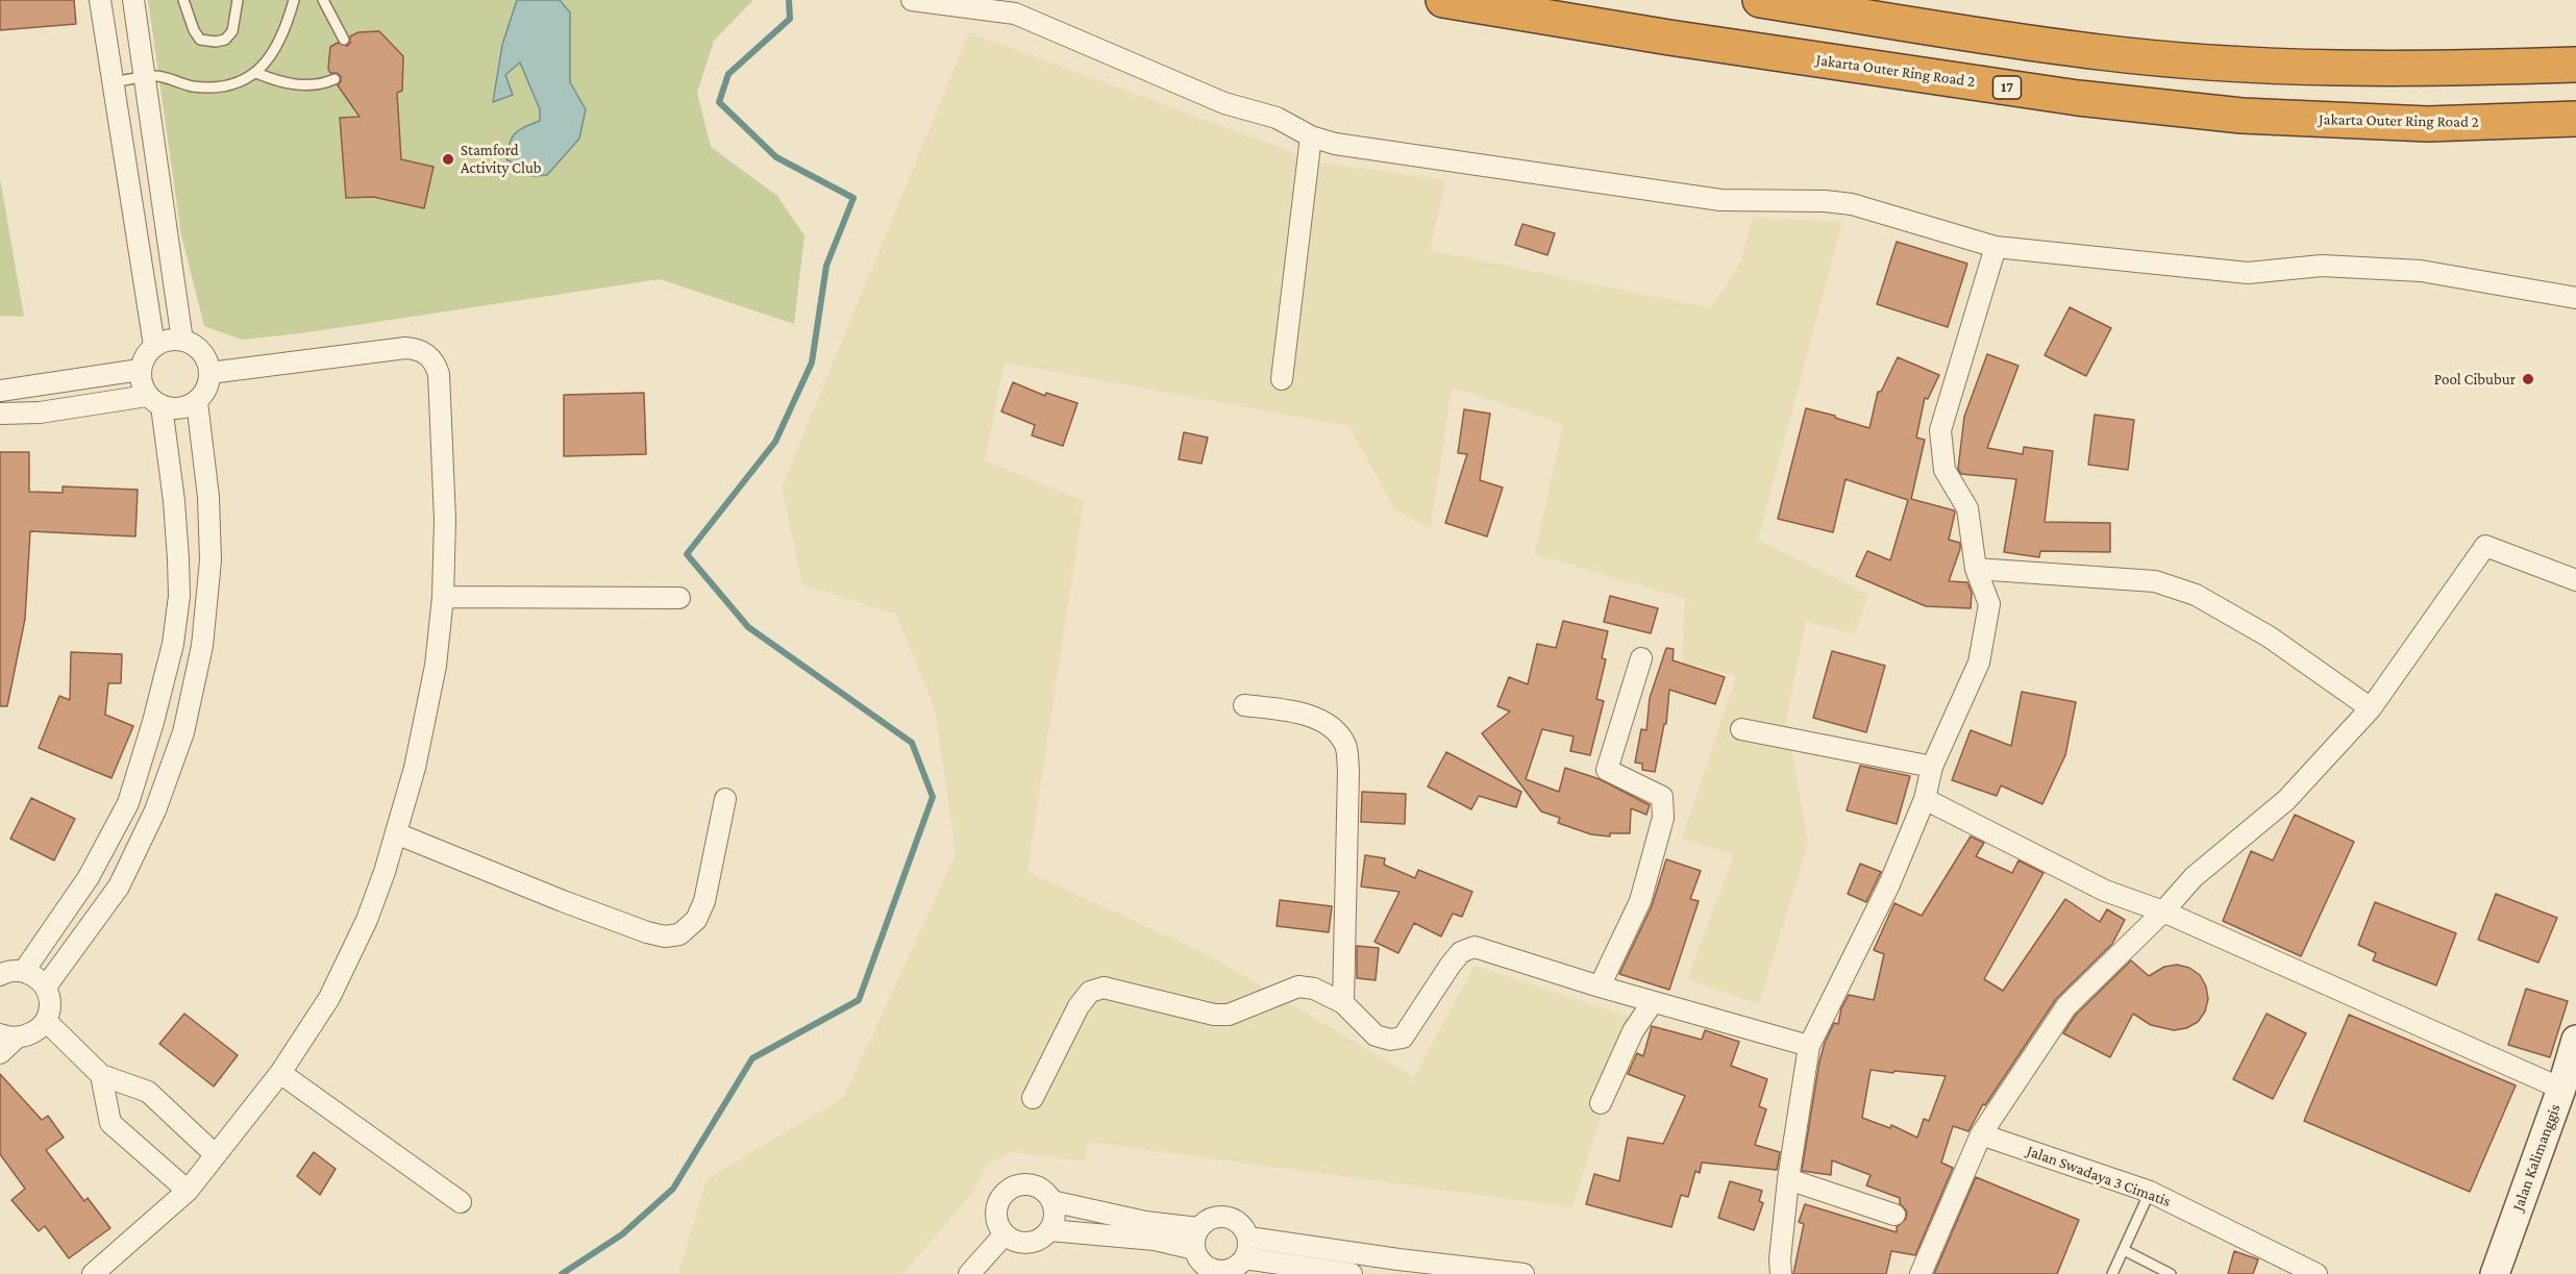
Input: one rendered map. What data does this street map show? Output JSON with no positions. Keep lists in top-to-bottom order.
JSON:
{
  "streets": {
    "highway": ["Jakarta Outer Ring Road 2", "17"],
    "main road": ["Jalan Kalimanggis"],
    "street": ["Jalan Swadaya 3 Cimatis"]
  },
  "places": ["Stamford Activity Club", "Pool Cibubur"]
}
